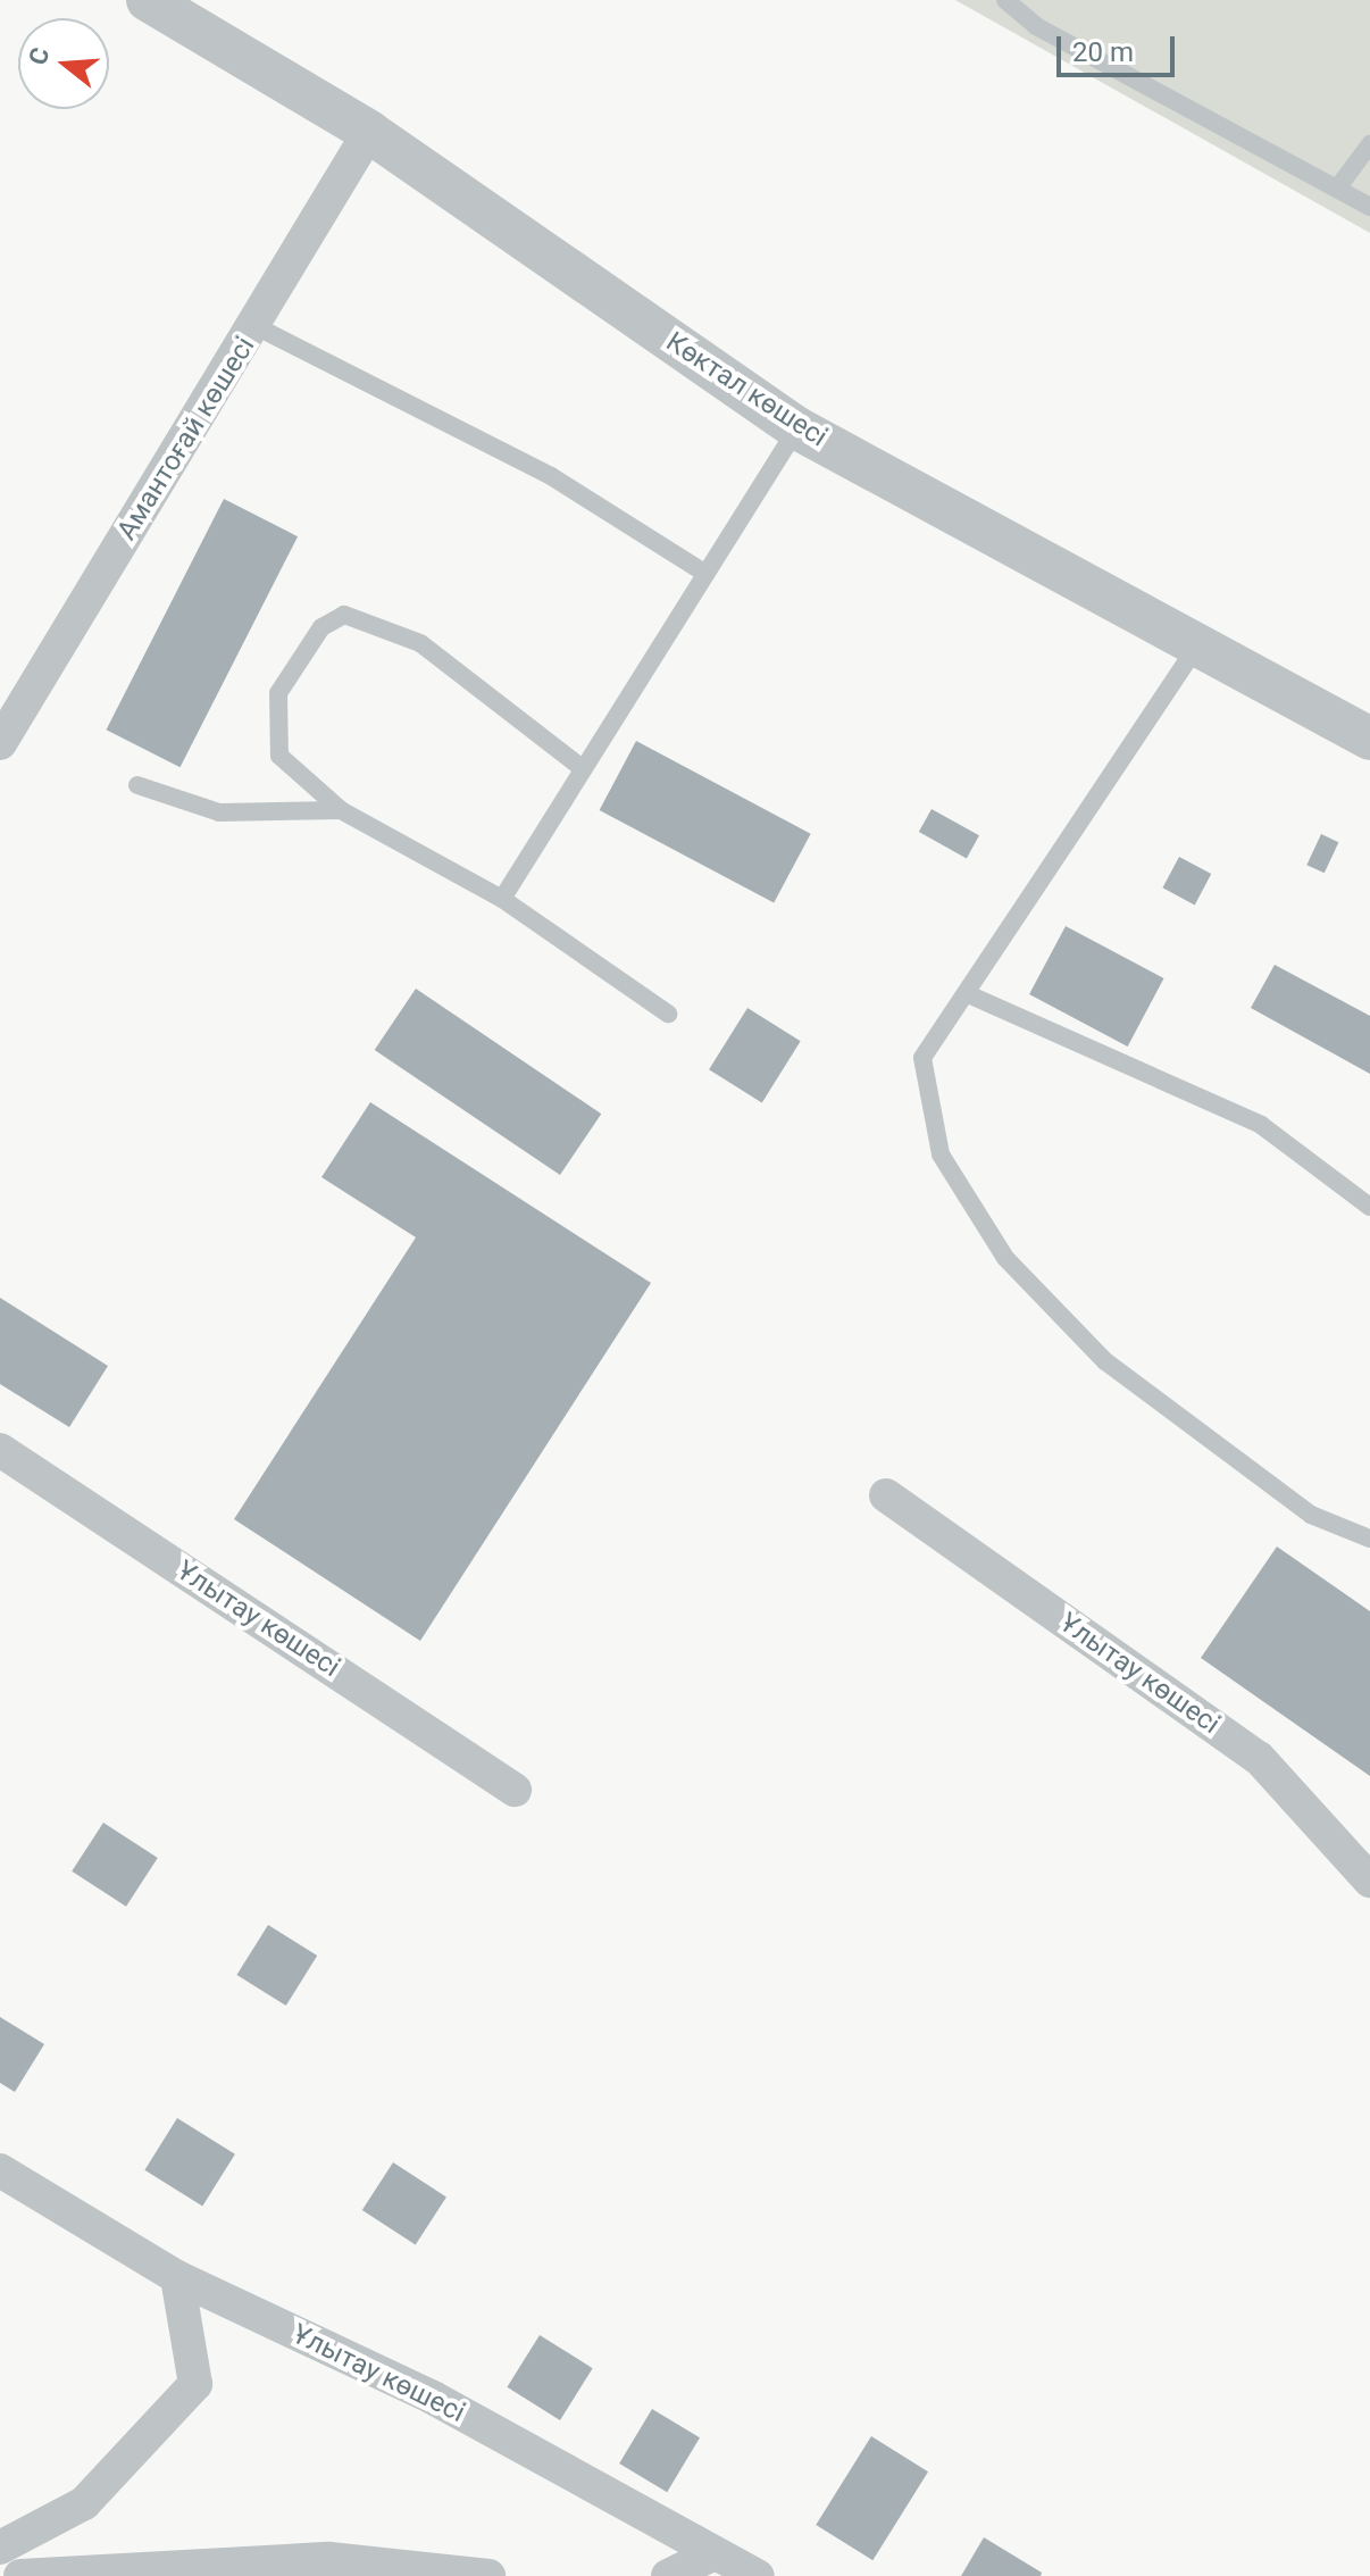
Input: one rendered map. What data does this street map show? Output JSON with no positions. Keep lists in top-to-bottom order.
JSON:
{
  "streets": {
    "street": ["Көктал көшесі", "Амантоғай көшесі", "Ұлытау көшесі"]
  },
  "crossings": [
    ["Көктал көшесі", "Амантоғай көшесі"]
  ],
  "scale_bar": "20 m",
  "north": "left"
}
